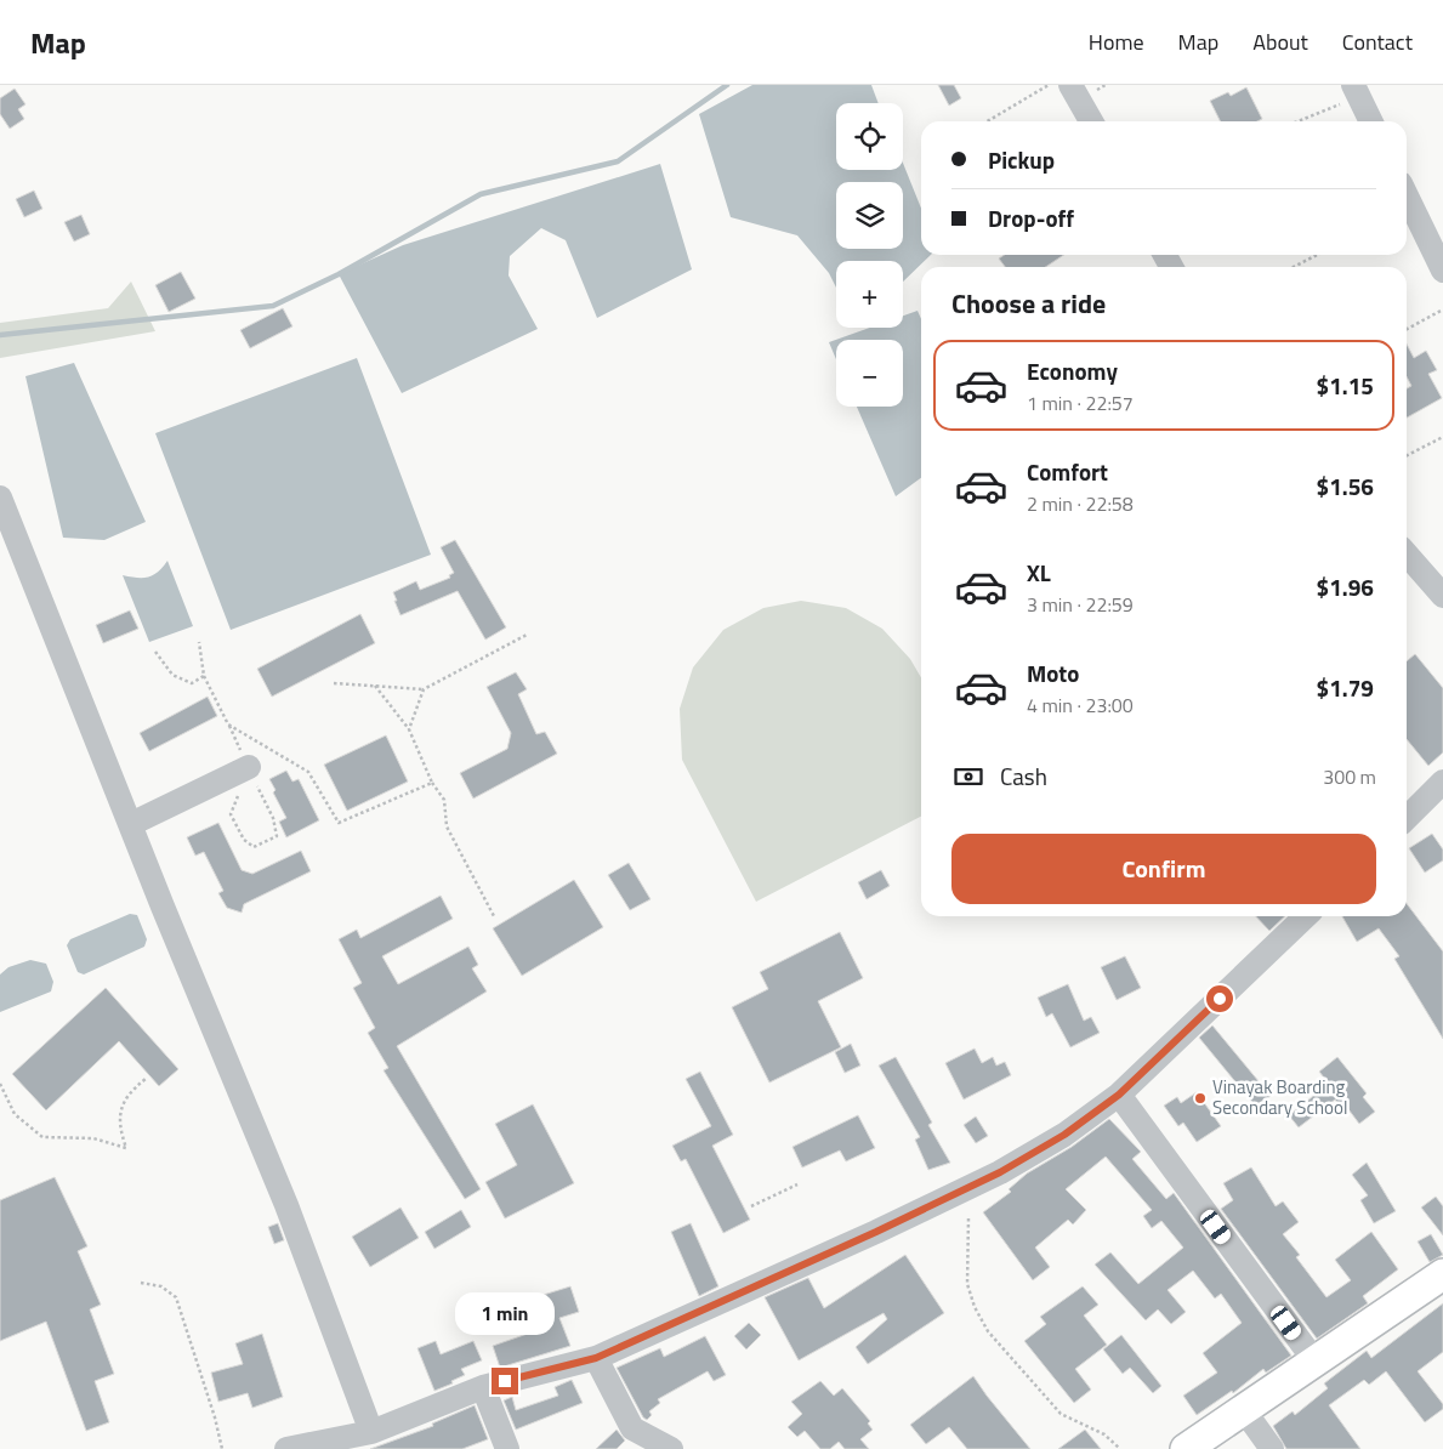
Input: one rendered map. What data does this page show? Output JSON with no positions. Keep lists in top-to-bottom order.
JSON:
{
  "places": ["Vinayak Boarding Secondary School"],
  "page": {
    "header": "Map",
    "nav": [
      "Home",
      "Map",
      "About",
      "Contact"
    ],
    "map_buttons": ["+", "−"],
    "banner": ["Pickup", "Drop-off"],
    "heading": "Choose a ride",
    "list": [
      {
        "name": "Economy",
        "note": "1 min · 22:57",
        "value": "$1.15"
      },
      {
        "name": "Comfort",
        "note": "2 min · 22:58",
        "value": "$1.56"
      },
      {
        "name": "XL",
        "note": "3 min · 22:59",
        "value": "$1.96"
      },
      {
        "name": "Moto",
        "note": "4 min · 23:00",
        "value": "$1.79"
      }
    ],
    "pay": ["Cash", "300 m"],
    "buttons": "Confirm",
    "bubble": "1 min"
  }
}
